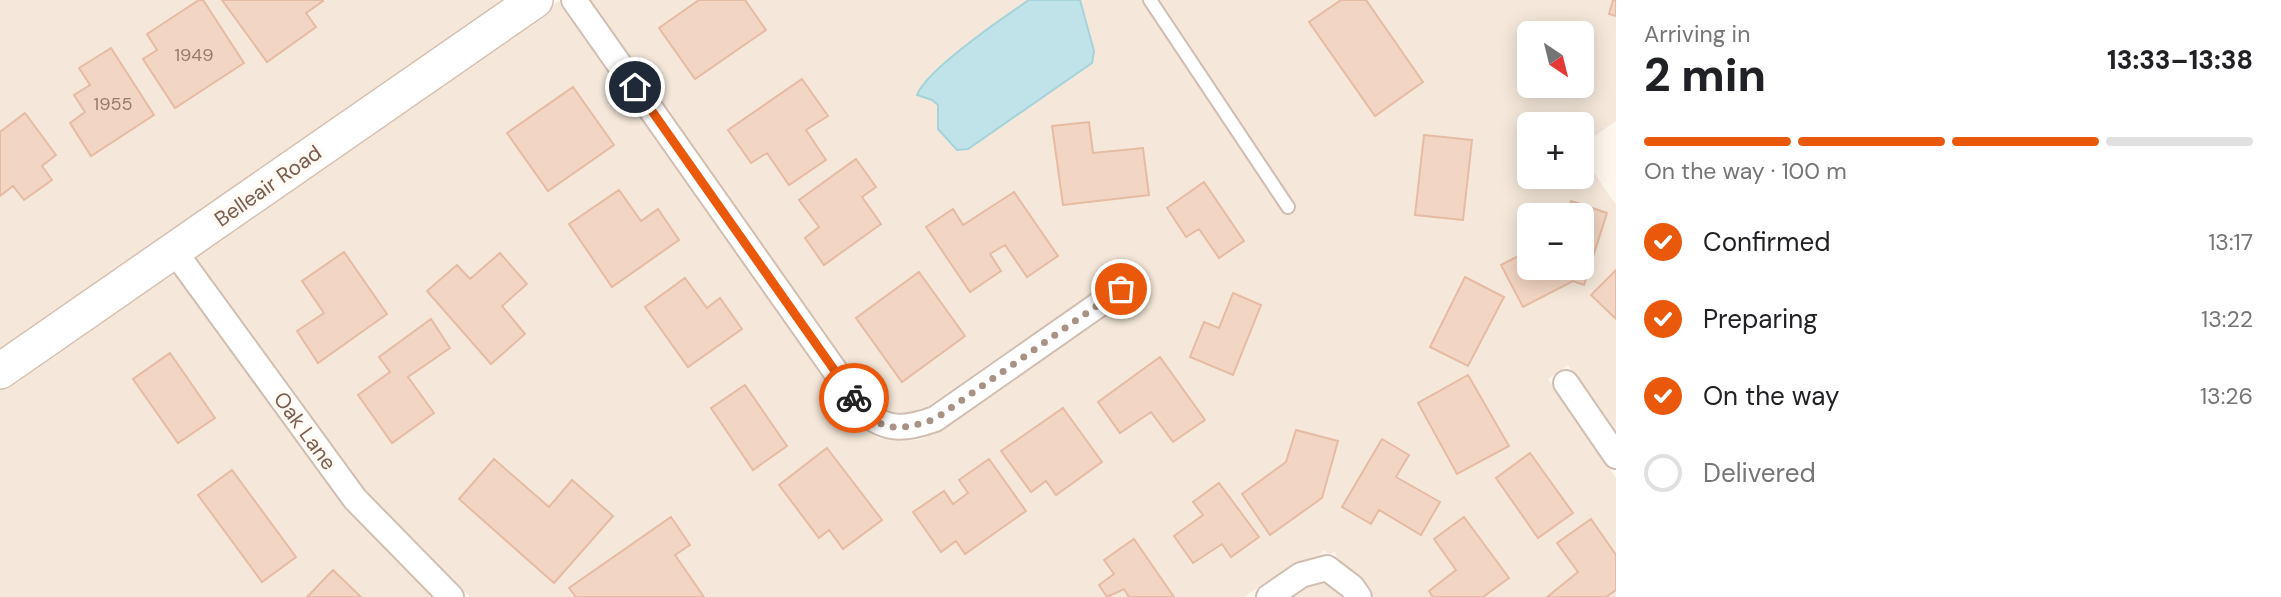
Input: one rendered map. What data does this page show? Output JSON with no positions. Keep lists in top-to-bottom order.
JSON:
{
  "streets": {
    "main road": ["Belleair Road"],
    "street": ["Oak Lane"]
  },
  "crossings": [
    ["Belleair Road", "Oak Lane"]
  ],
  "house_numbers": ["1949", "1955"],
  "north": "bottom right",
  "page": {
    "heading": ["2 min", "Arriving in", "13:33–13:38"],
    "map_buttons": ["+", "−"],
    "bar": "On the way · 100 m",
    "list": [
      ["Confirmed", "13:17"],
      ["Preparing", "13:22"],
      ["On the way", "13:26"],
      "Delivered"
    ]
  }
}
